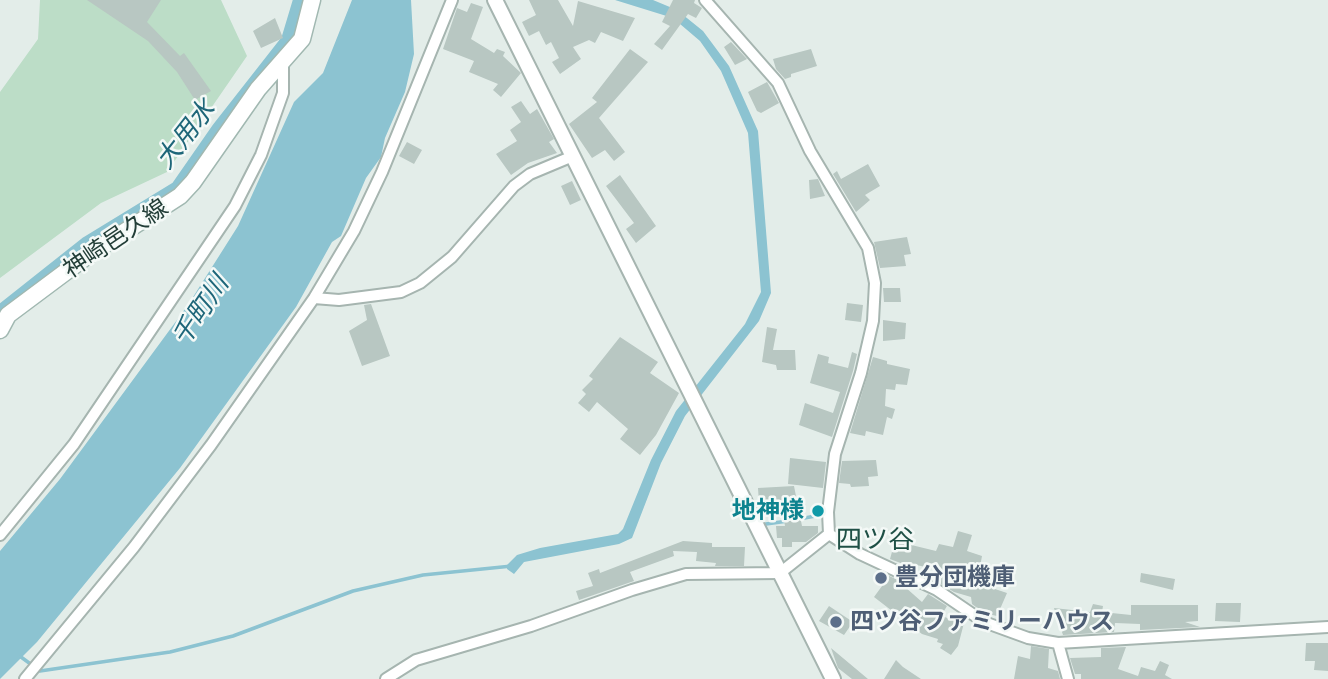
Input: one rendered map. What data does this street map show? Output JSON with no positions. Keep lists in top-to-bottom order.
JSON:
{
  "streets": {
    "main road": ["神崎邑久線"]
  },
  "districts": ["四ツ谷"],
  "water": ["大用水", "千町川"],
  "places": ["地神様", "豊分団機庫", "四ツ谷ファミリーハウス"]
}
